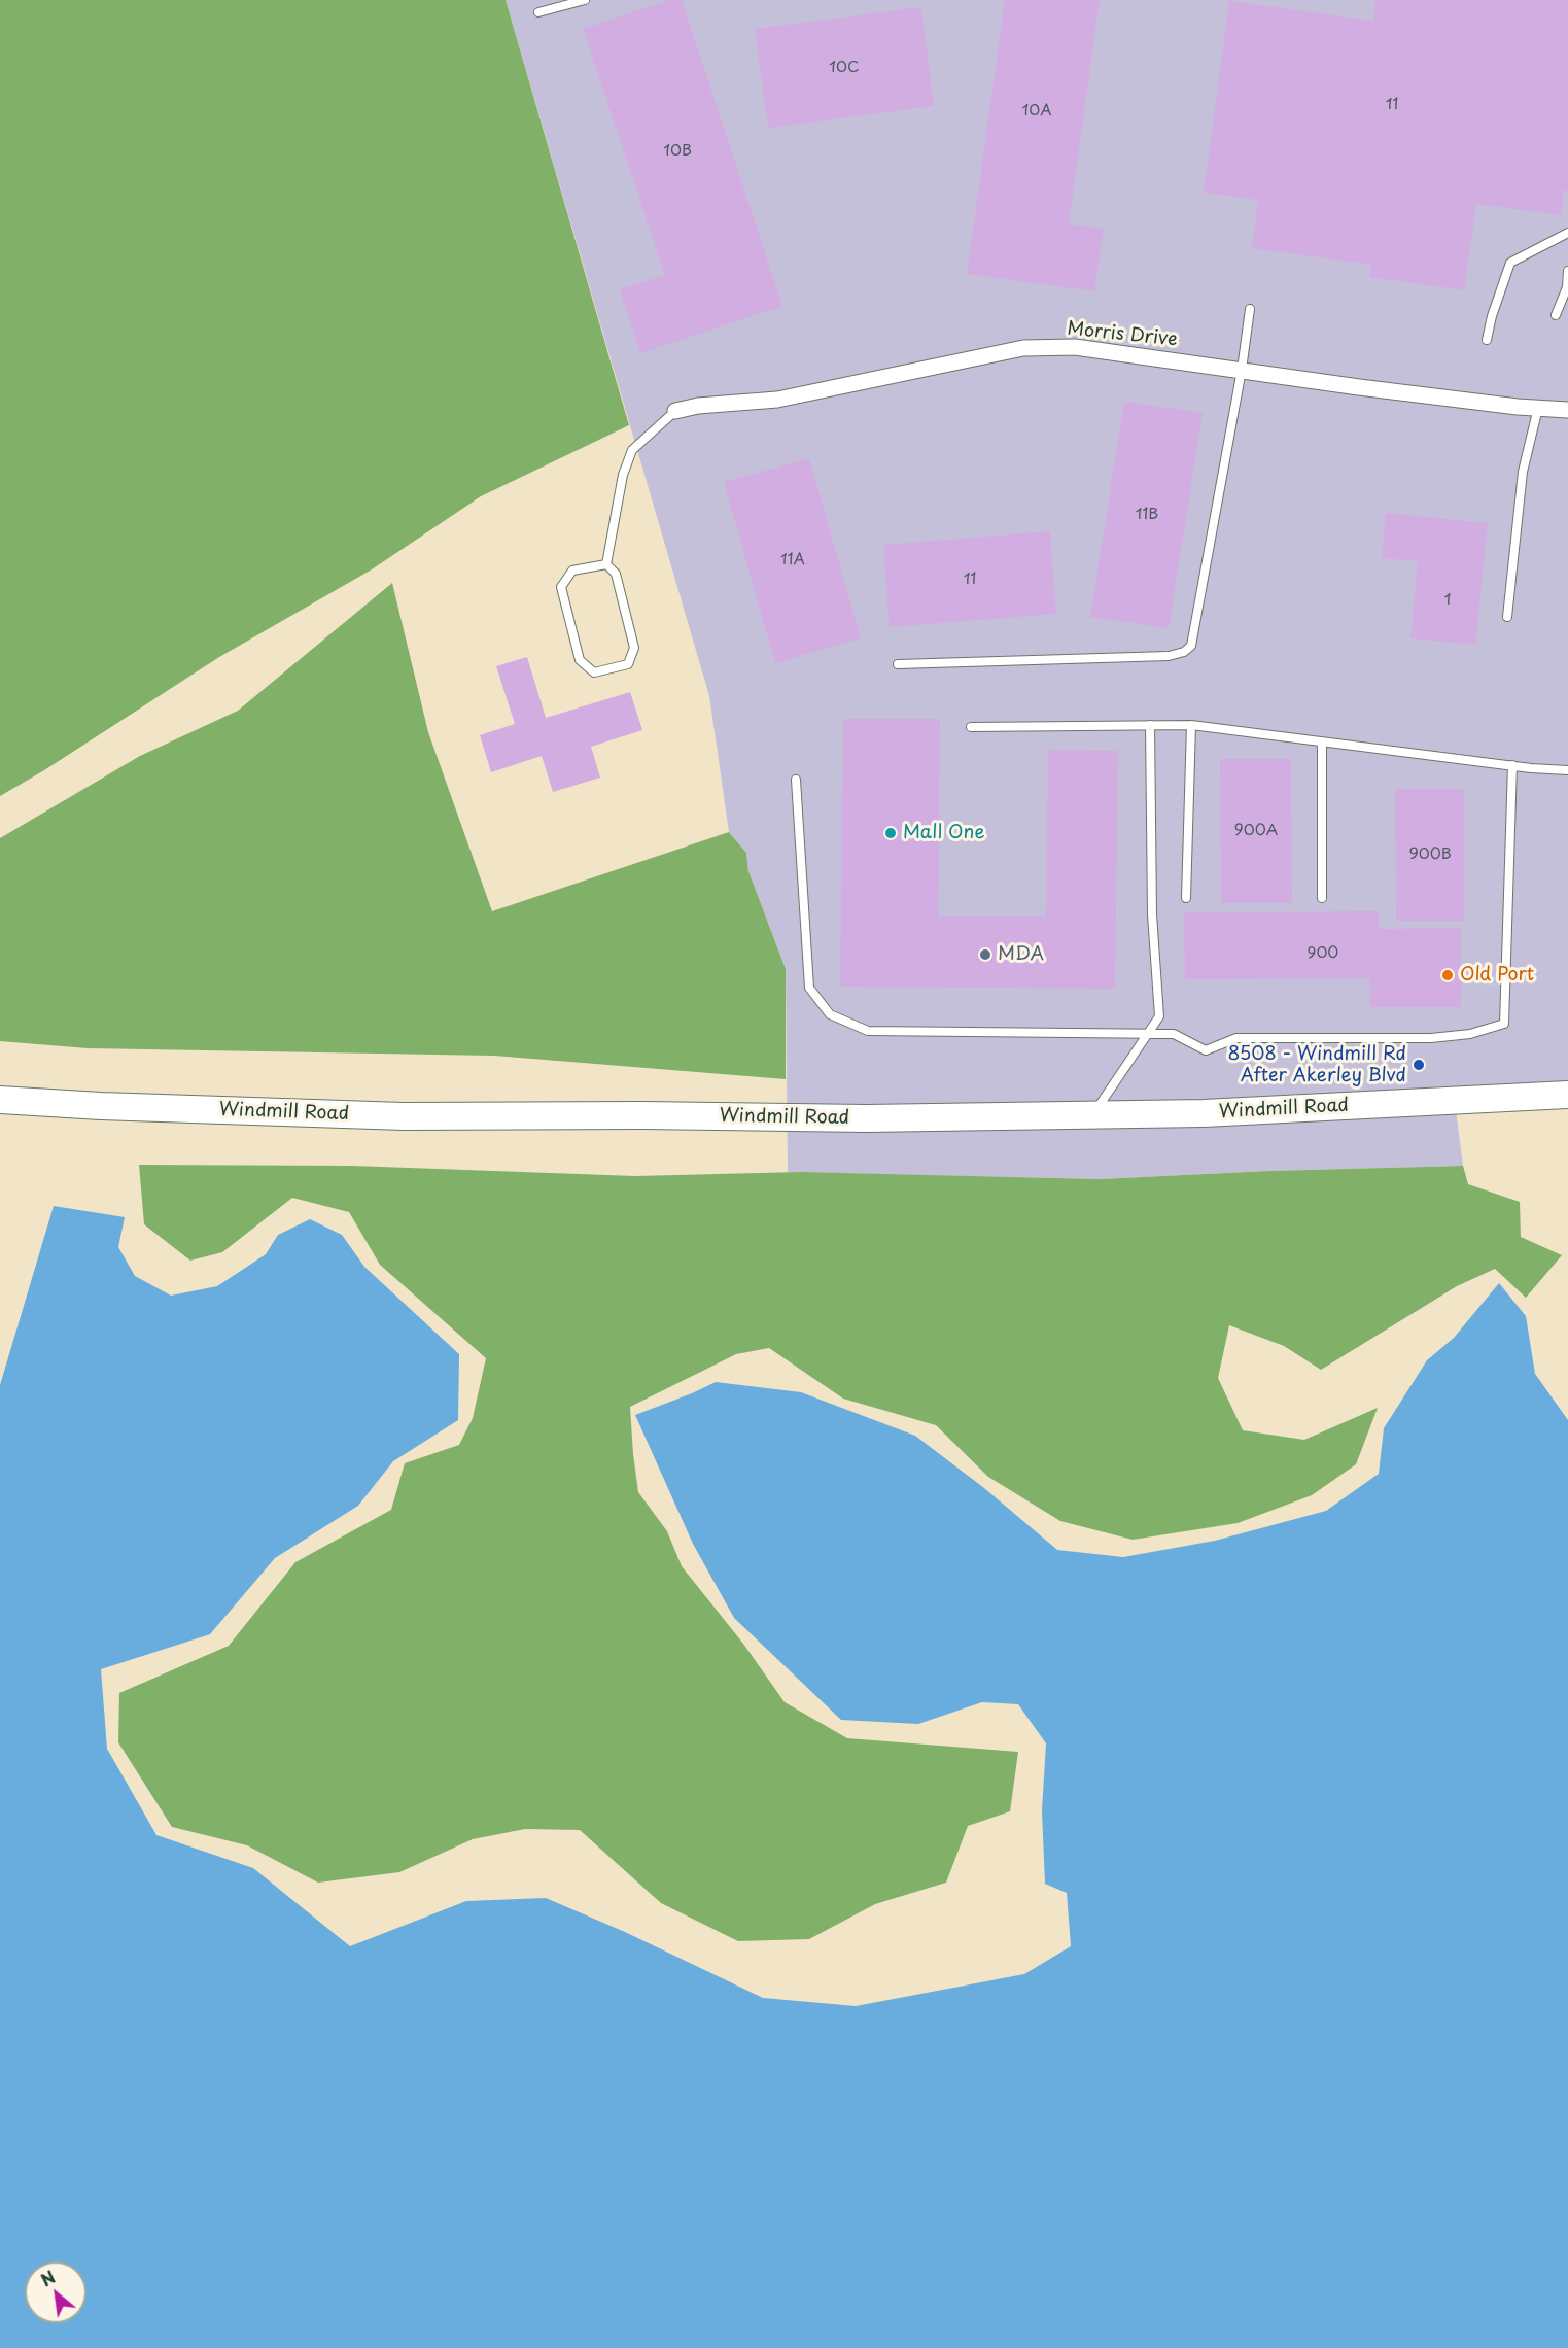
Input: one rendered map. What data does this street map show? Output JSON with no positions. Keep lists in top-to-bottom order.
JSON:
{
  "streets": {
    "main road": ["Windmill Road"],
    "street": ["Morris Drive"]
  },
  "places": [
    "Mall One",
    "MDA",
    "Old Port",
    "8508 - Windmill Rd After Akerley Blvd"
  ],
  "house_numbers": [
    "10C",
    "11",
    "10A",
    "10B",
    "11B",
    "11A",
    "11",
    "1",
    "900A",
    "900B",
    "900"
  ],
  "north": "top left"
}
